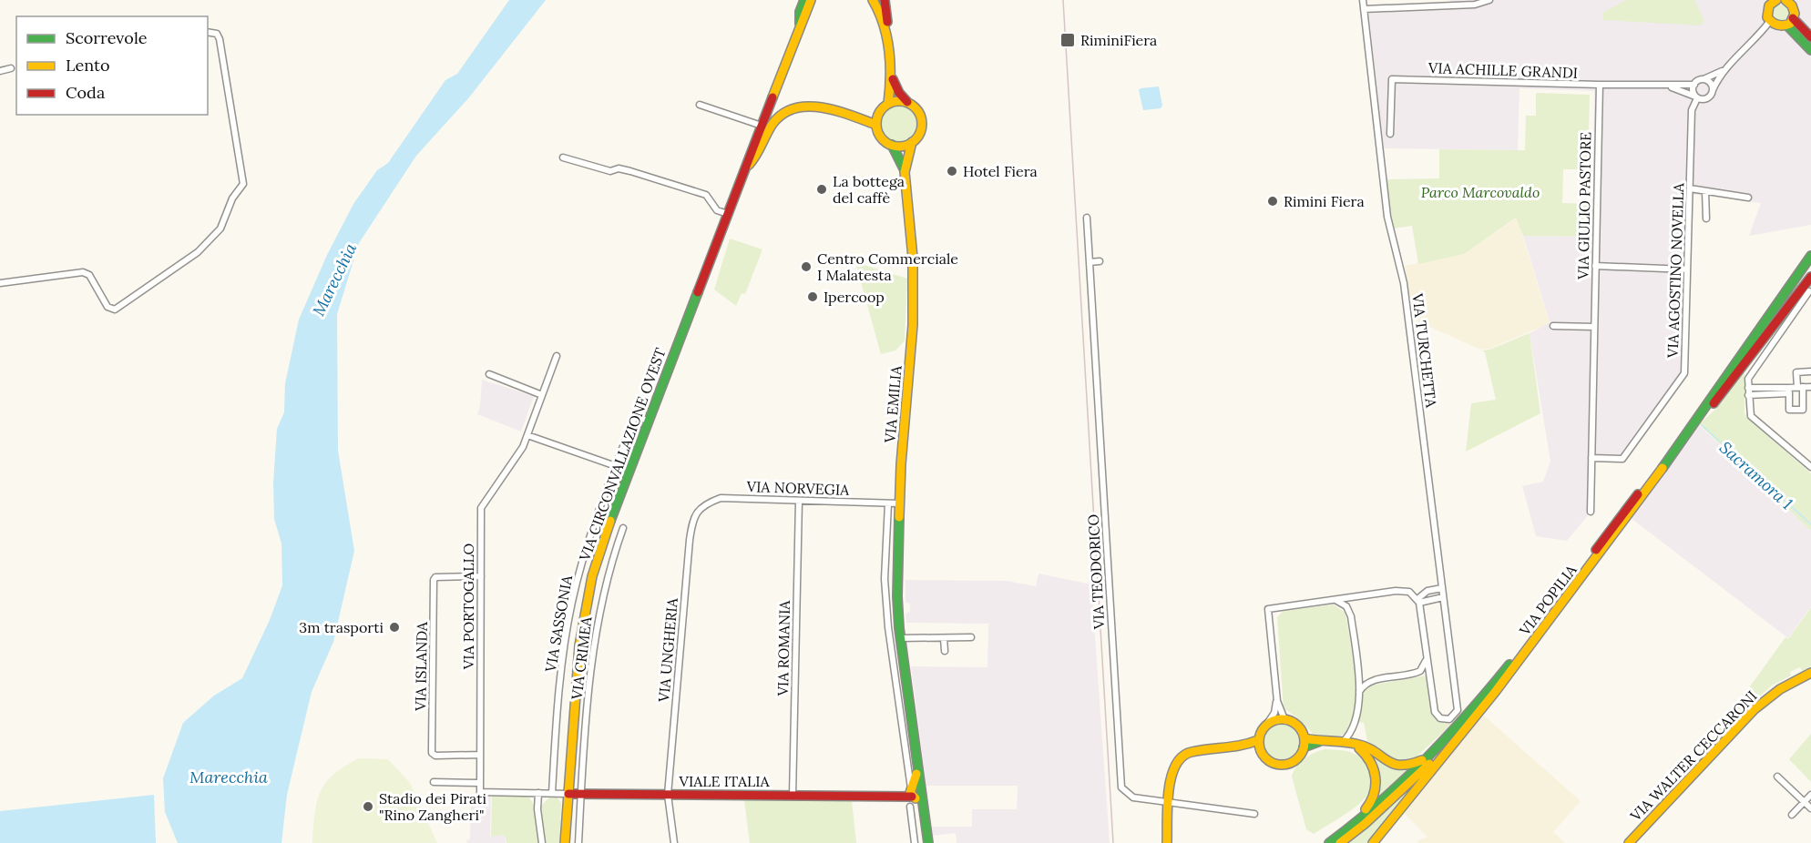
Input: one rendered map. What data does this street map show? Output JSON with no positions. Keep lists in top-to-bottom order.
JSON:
{
  "streets": {
    "main road": [
      "VIA EMILIA",
      "VIA CIRCONVALLAZIONE OVEST",
      "VIA POPILIA",
      "VIA WALTER CECCARONI",
      "VIALE ITALIA"
    ],
    "street": [
      "VIA ACHILLE GRANDI",
      "VIA GIULIO PASTORE",
      "VIA AGOSTINO NOVELLA",
      "VIA TURCHETTA",
      "VIA NORVEGIA",
      "VIA TEODORICO",
      "VIA PORTOGALLO",
      "VIA SASSONIA",
      "VIA ROMANIA",
      "VIA UNGHERIA",
      "VIA CRIMEA",
      "VIA ISLANDA"
    ]
  },
  "crossings": [
    ["VIA ACHILLE GRANDI", "VIA GIULIO PASTORE"],
    ["VIA ACHILLE GRANDI", "VIA AGOSTINO NOVELLA"],
    ["VIA GIULIO PASTORE", "VIA AGOSTINO NOVELLA"],
    ["VIA EMILIA", "VIA NORVEGIA"],
    ["VIA EMILIA", "VIALE ITALIA"],
    ["VIA CIRCONVALLAZIONE OVEST", "VIA SASSONIA"],
    ["VIA CIRCONVALLAZIONE OVEST", "VIALE ITALIA"],
    ["VIA NORVEGIA", "VIA ROMANIA"],
    ["VIA NORVEGIA", "VIA UNGHERIA"],
    ["VIA PORTOGALLO", "VIA ISLANDA"],
    ["VIA ROMANIA", "VIALE ITALIA"],
    ["VIA UNGHERIA", "VIALE ITALIA"],
    ["VIA CRIMEA", "VIALE ITALIA"]
  ],
  "water": ["Marecchia", "Sacramora 1"],
  "parks": ["Parco Marcovaldo"],
  "places": {
    "transit": ["RiminiFiera"],
    "other": [
      "Hotel Fiera",
      "La bottega del caffè",
      "Rimini Fiera",
      "Centro Commerciale I Malatesta",
      "Ipercoop",
      "3m trasporti",
      "Stadio dei Pirati \"Rino Zangheri\""
    ]
  },
  "legend": ["Scorrevole", "Lento", "Coda"]
}
